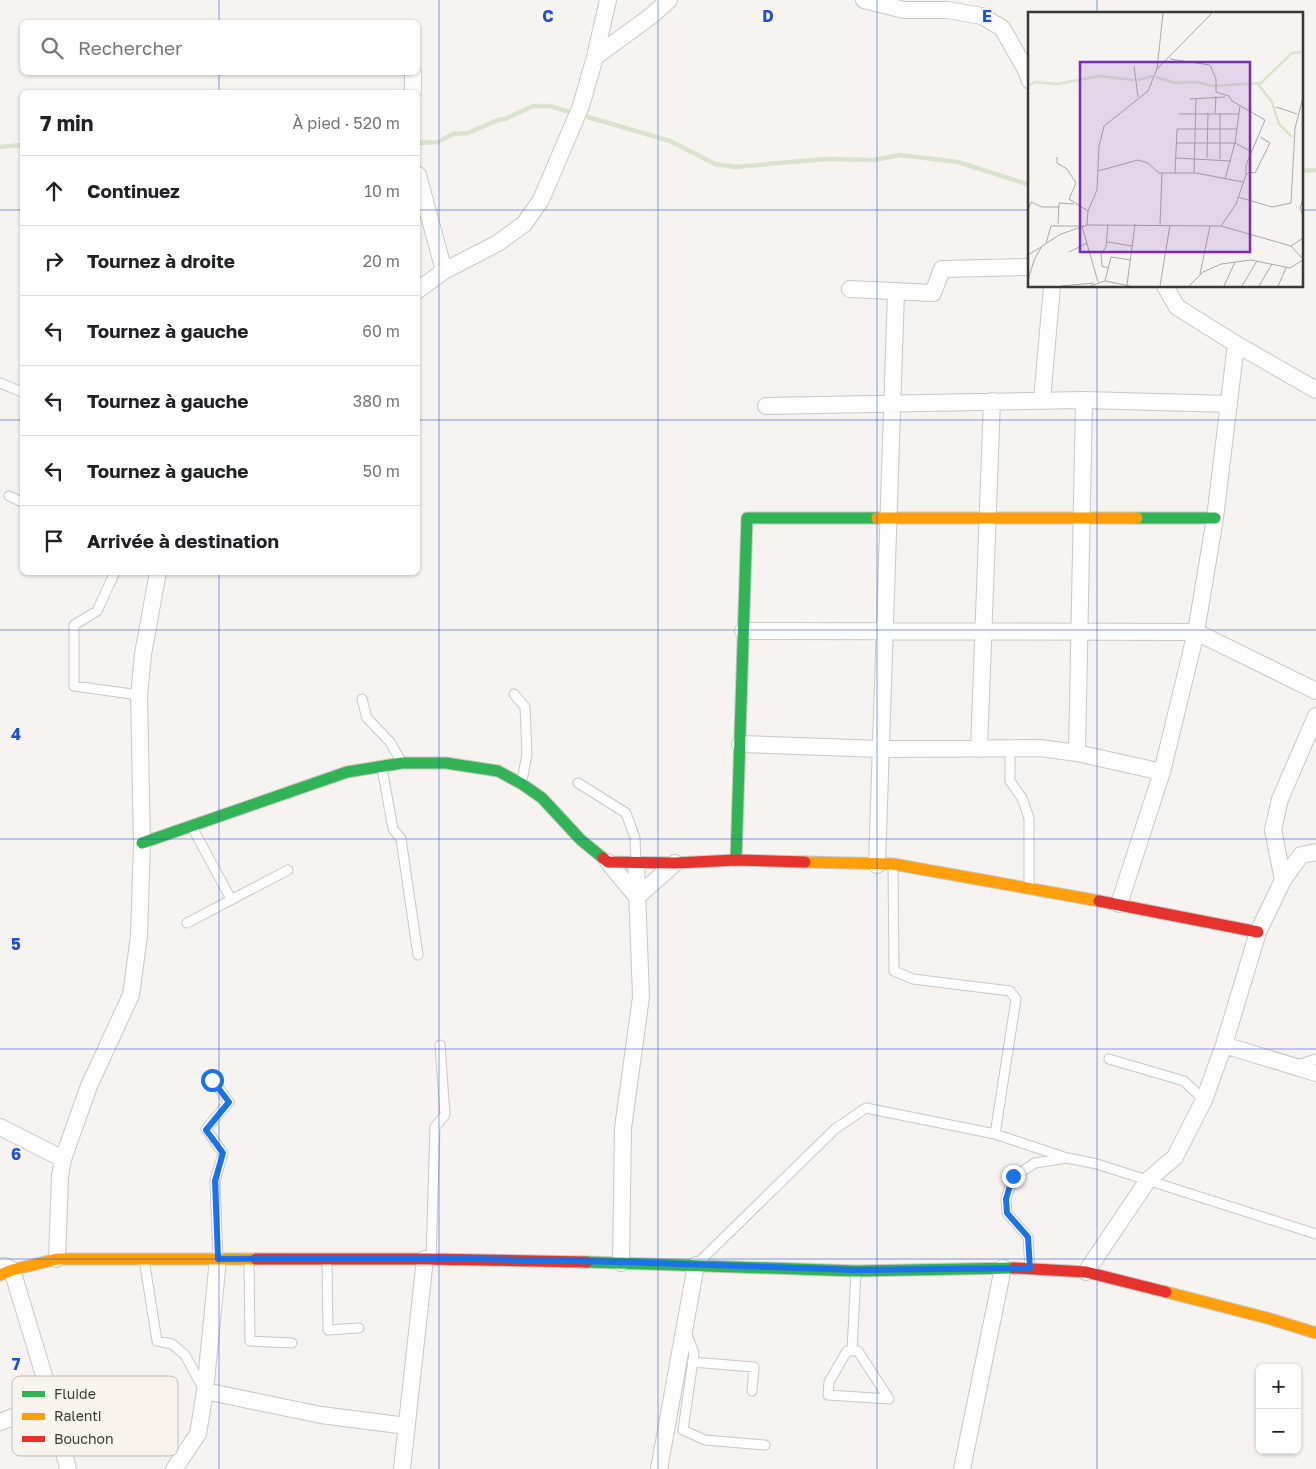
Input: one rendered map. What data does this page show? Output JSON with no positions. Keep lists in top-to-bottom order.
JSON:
{
  "legend": ["Fluide", "Ralenti", "Bouchon"],
  "page": {
    "search": "Rechercher",
    "heading": ["7 min", "À pied · 520 m"],
    "list": [
      ["Continuez", "10 m"],
      ["Tournez à droite", "20 m"],
      ["Tournez à gauche", "60 m"],
      ["Tournez à gauche", "380 m"],
      ["Tournez à gauche", "50 m"],
      "Arrivée à destination"
    ],
    "map_buttons": ["+", "−"]
  },
  "grid": {
    "columns": ["C", "D", "E"],
    "rows": [
      "4",
      "5",
      "6",
      "7"
    ]
  }
}
